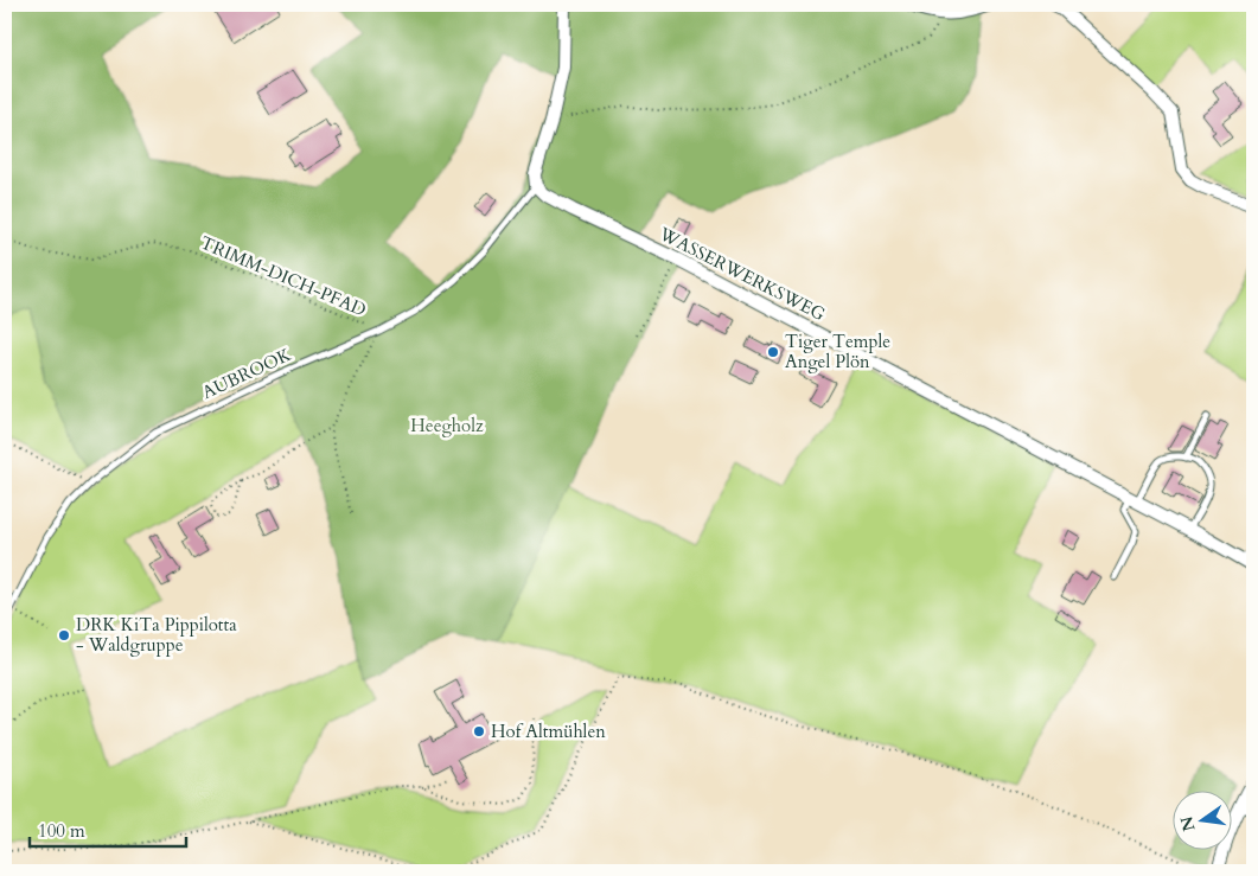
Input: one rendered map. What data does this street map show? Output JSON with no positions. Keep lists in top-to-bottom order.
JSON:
{
  "streets": {
    "street": ["WASSERWERKSWEG"],
    "lane": ["AUBROOK"],
    "path": ["TRIMM-DICH-PFAD"]
  },
  "crossings": [
    ["WASSERWERKSWEG", "AUBROOK"],
    ["TRIMM-DICH-PFAD", "AUBROOK"]
  ],
  "parks": ["Heegholz"],
  "places": ["Tiger Temple Angel Plön", "DRK KiTa Pippilotta - Waldgruppe", "Hof Altmühlen"],
  "scale_bar": "100 m",
  "north": "left"
}
